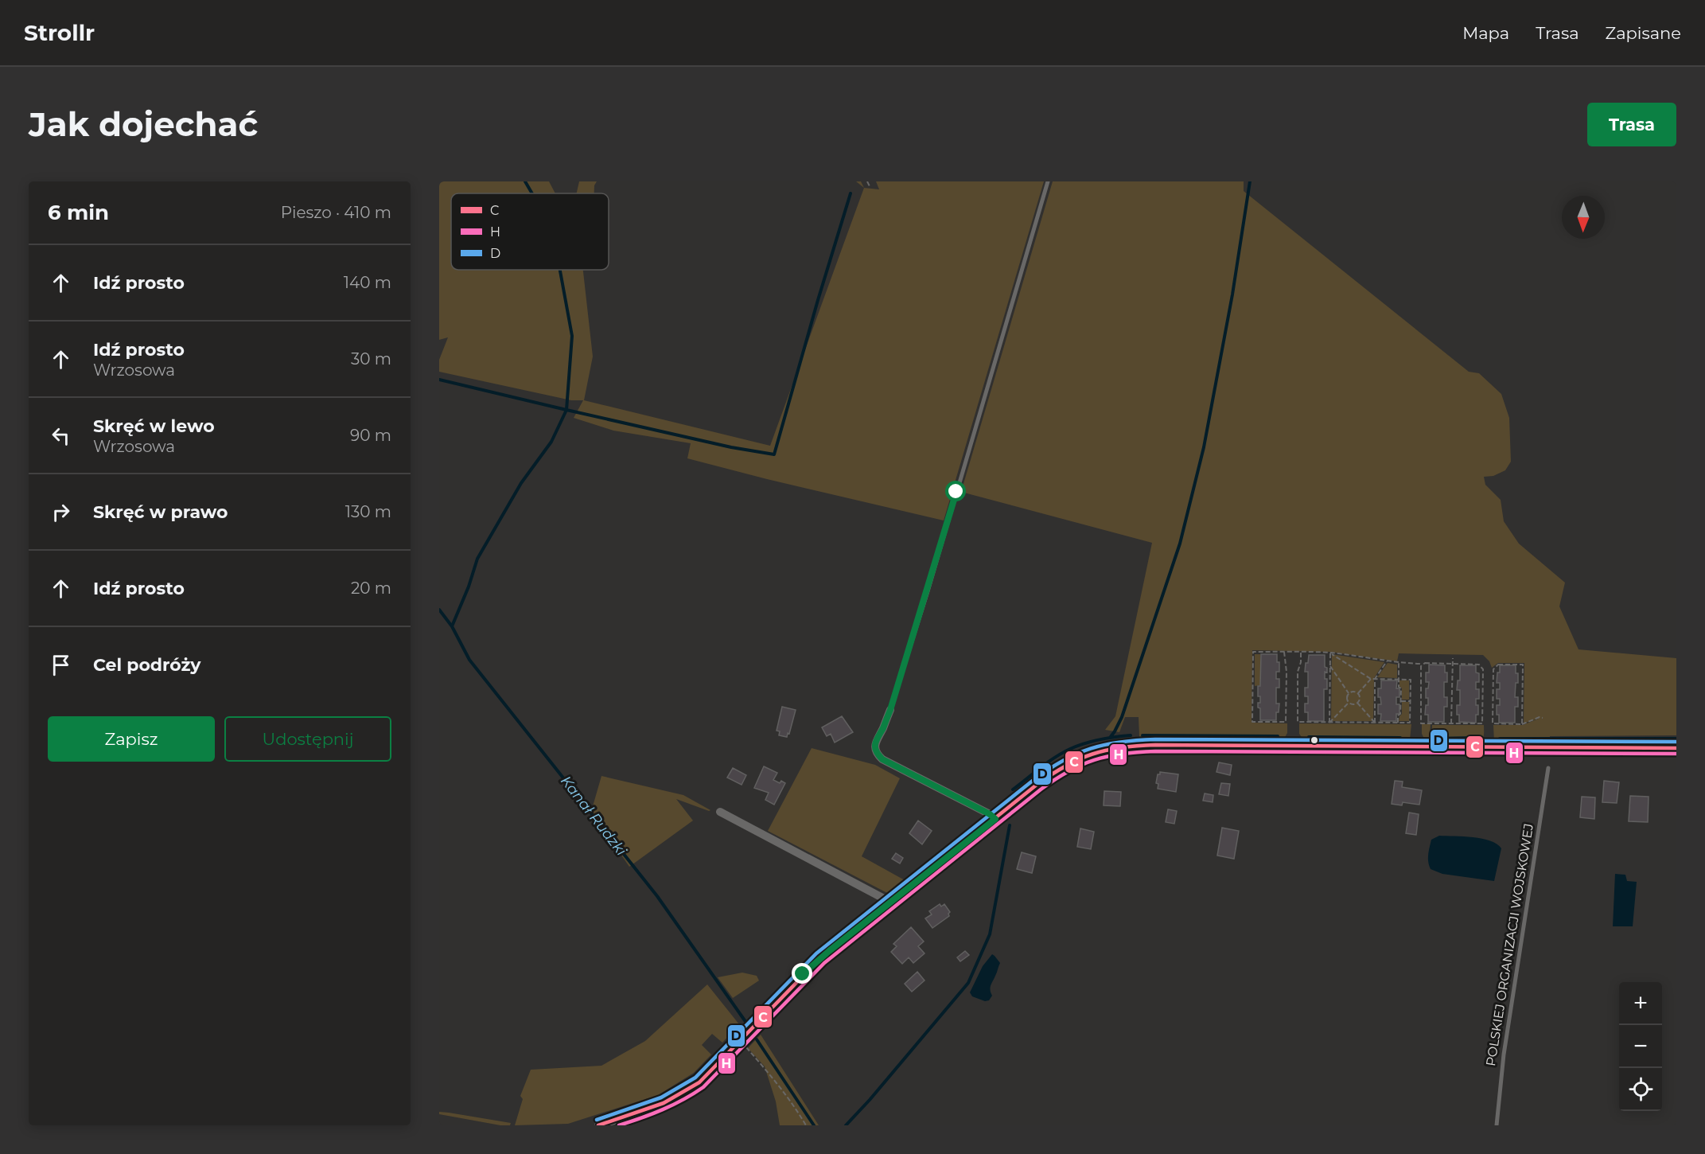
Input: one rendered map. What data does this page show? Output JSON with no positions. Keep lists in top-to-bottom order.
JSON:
{
  "streets": {
    "lane": ["POLSKIEJ ORGANIZACJI WOJSKOWEJ"]
  },
  "water": ["Kanał Rudzki"],
  "lines": ["transit line D", "transit line C", "transit line H"],
  "legend": ["C", "H", "D"],
  "north": "bottom",
  "page": {
    "header": "Strollr",
    "nav": ["Mapa", "Trasa", "Zapisane"],
    "buttons": [
      "Trasa",
      ["Zapisz", "Udostępnij"]
    ],
    "title": "Jak dojechać",
    "heading": ["6 min", "Pieszo · 410 m"],
    "list": [
      ["Idź prosto", "140 m"],
      ["Idź prosto", "Wrzosowa", "30 m"],
      ["Skręć w lewo", "Wrzosowa", "90 m"],
      ["Skręć w prawo", "130 m"],
      ["Idź prosto", "20 m"],
      "Cel podróży"
    ],
    "map_buttons": ["+", "−"]
  }
}
